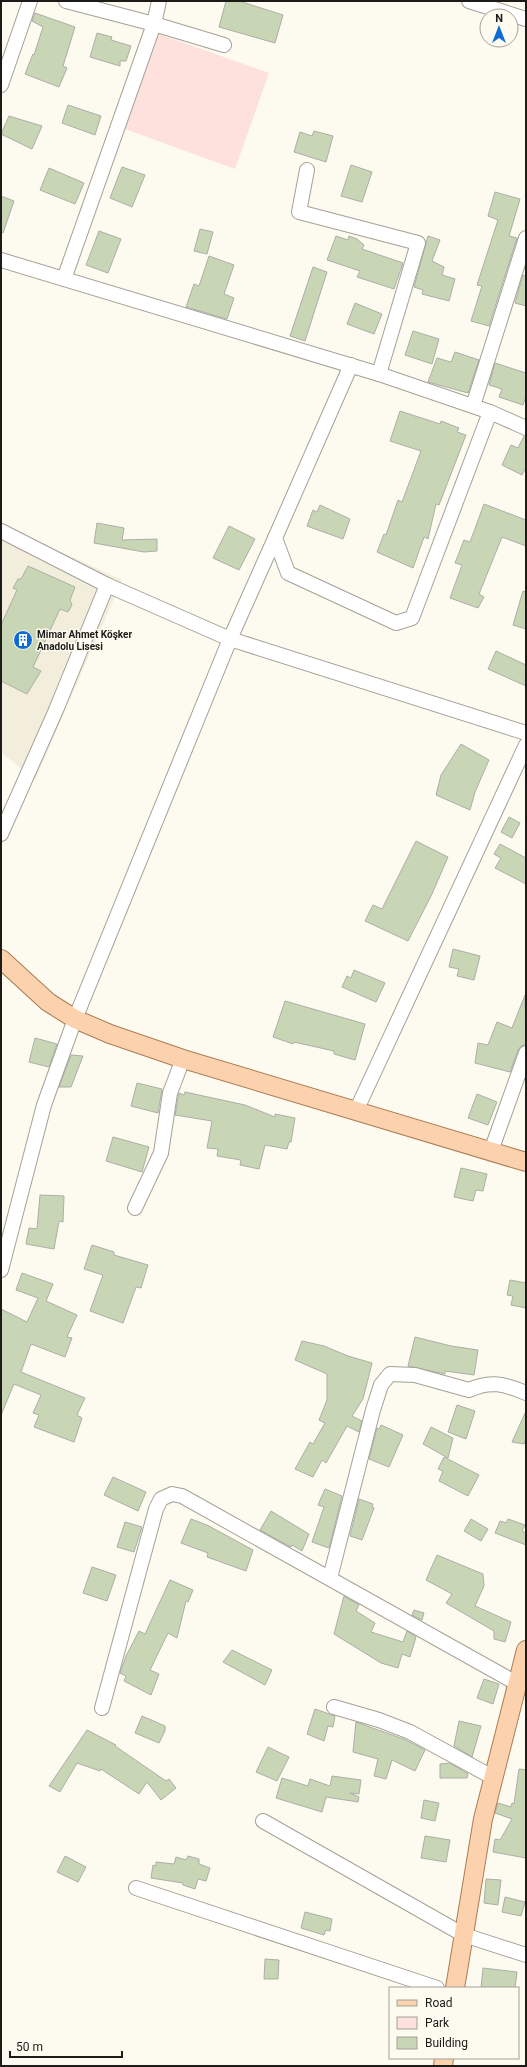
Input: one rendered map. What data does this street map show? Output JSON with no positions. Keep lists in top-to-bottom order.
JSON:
{
  "places": {
    "building": ["Mimar Ahmet Köşker Anadolu Lisesi"]
  },
  "legend": ["Road", "Park", "Building"],
  "scale_bar": "50 m",
  "north": "top"
}
